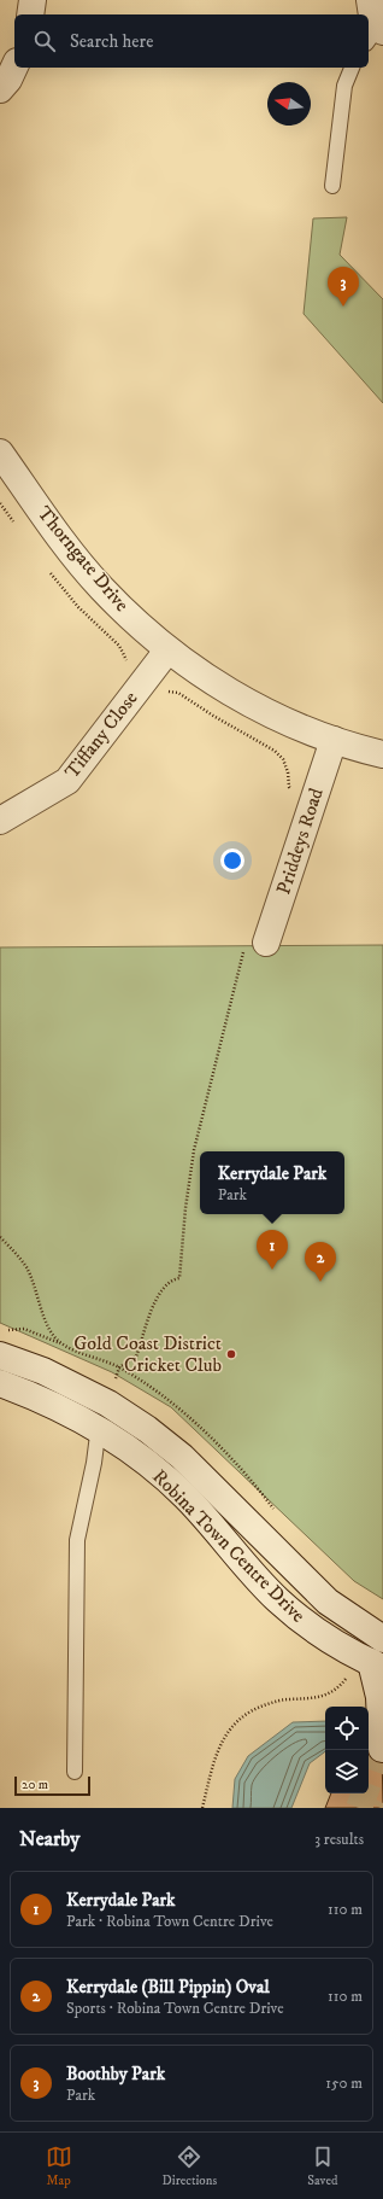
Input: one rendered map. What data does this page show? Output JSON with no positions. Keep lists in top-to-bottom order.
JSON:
{
  "streets": {
    "street": [
      "Thorngate Drive",
      "Tiffany Close",
      "Priddeys Road",
      "Robina Town Centre Drive"
    ]
  },
  "crossings": [
    ["Thorngate Drive", "Tiffany Close"],
    ["Thorngate Drive", "Priddeys Road"]
  ],
  "places": ["Gold Coast District Cricket Club"],
  "scale_bar": "20 m",
  "north": "left",
  "page": {
    "search": "Search here",
    "pins": ["3", "1", "2"],
    "popup": ["Kerrydale Park", "Park"],
    "scale": "20 m",
    "heading": ["Nearby", "3 results"],
    "list": [
      {
        "mark": "1",
        "name": "Kerrydale Park",
        "note": "Park · Robina Town Centre Drive",
        "value": "110 m"
      },
      {
        "mark": "2",
        "name": "Kerrydale (Bill Pippin) Oval",
        "note": "Sports · Robina Town Centre Drive",
        "value": "110 m"
      },
      {
        "mark": "3",
        "name": "Boothby Park",
        "note": "Park",
        "value": "150 m"
      }
    ],
    "nav": ["Map", "Directions", "Saved"]
  }
}
